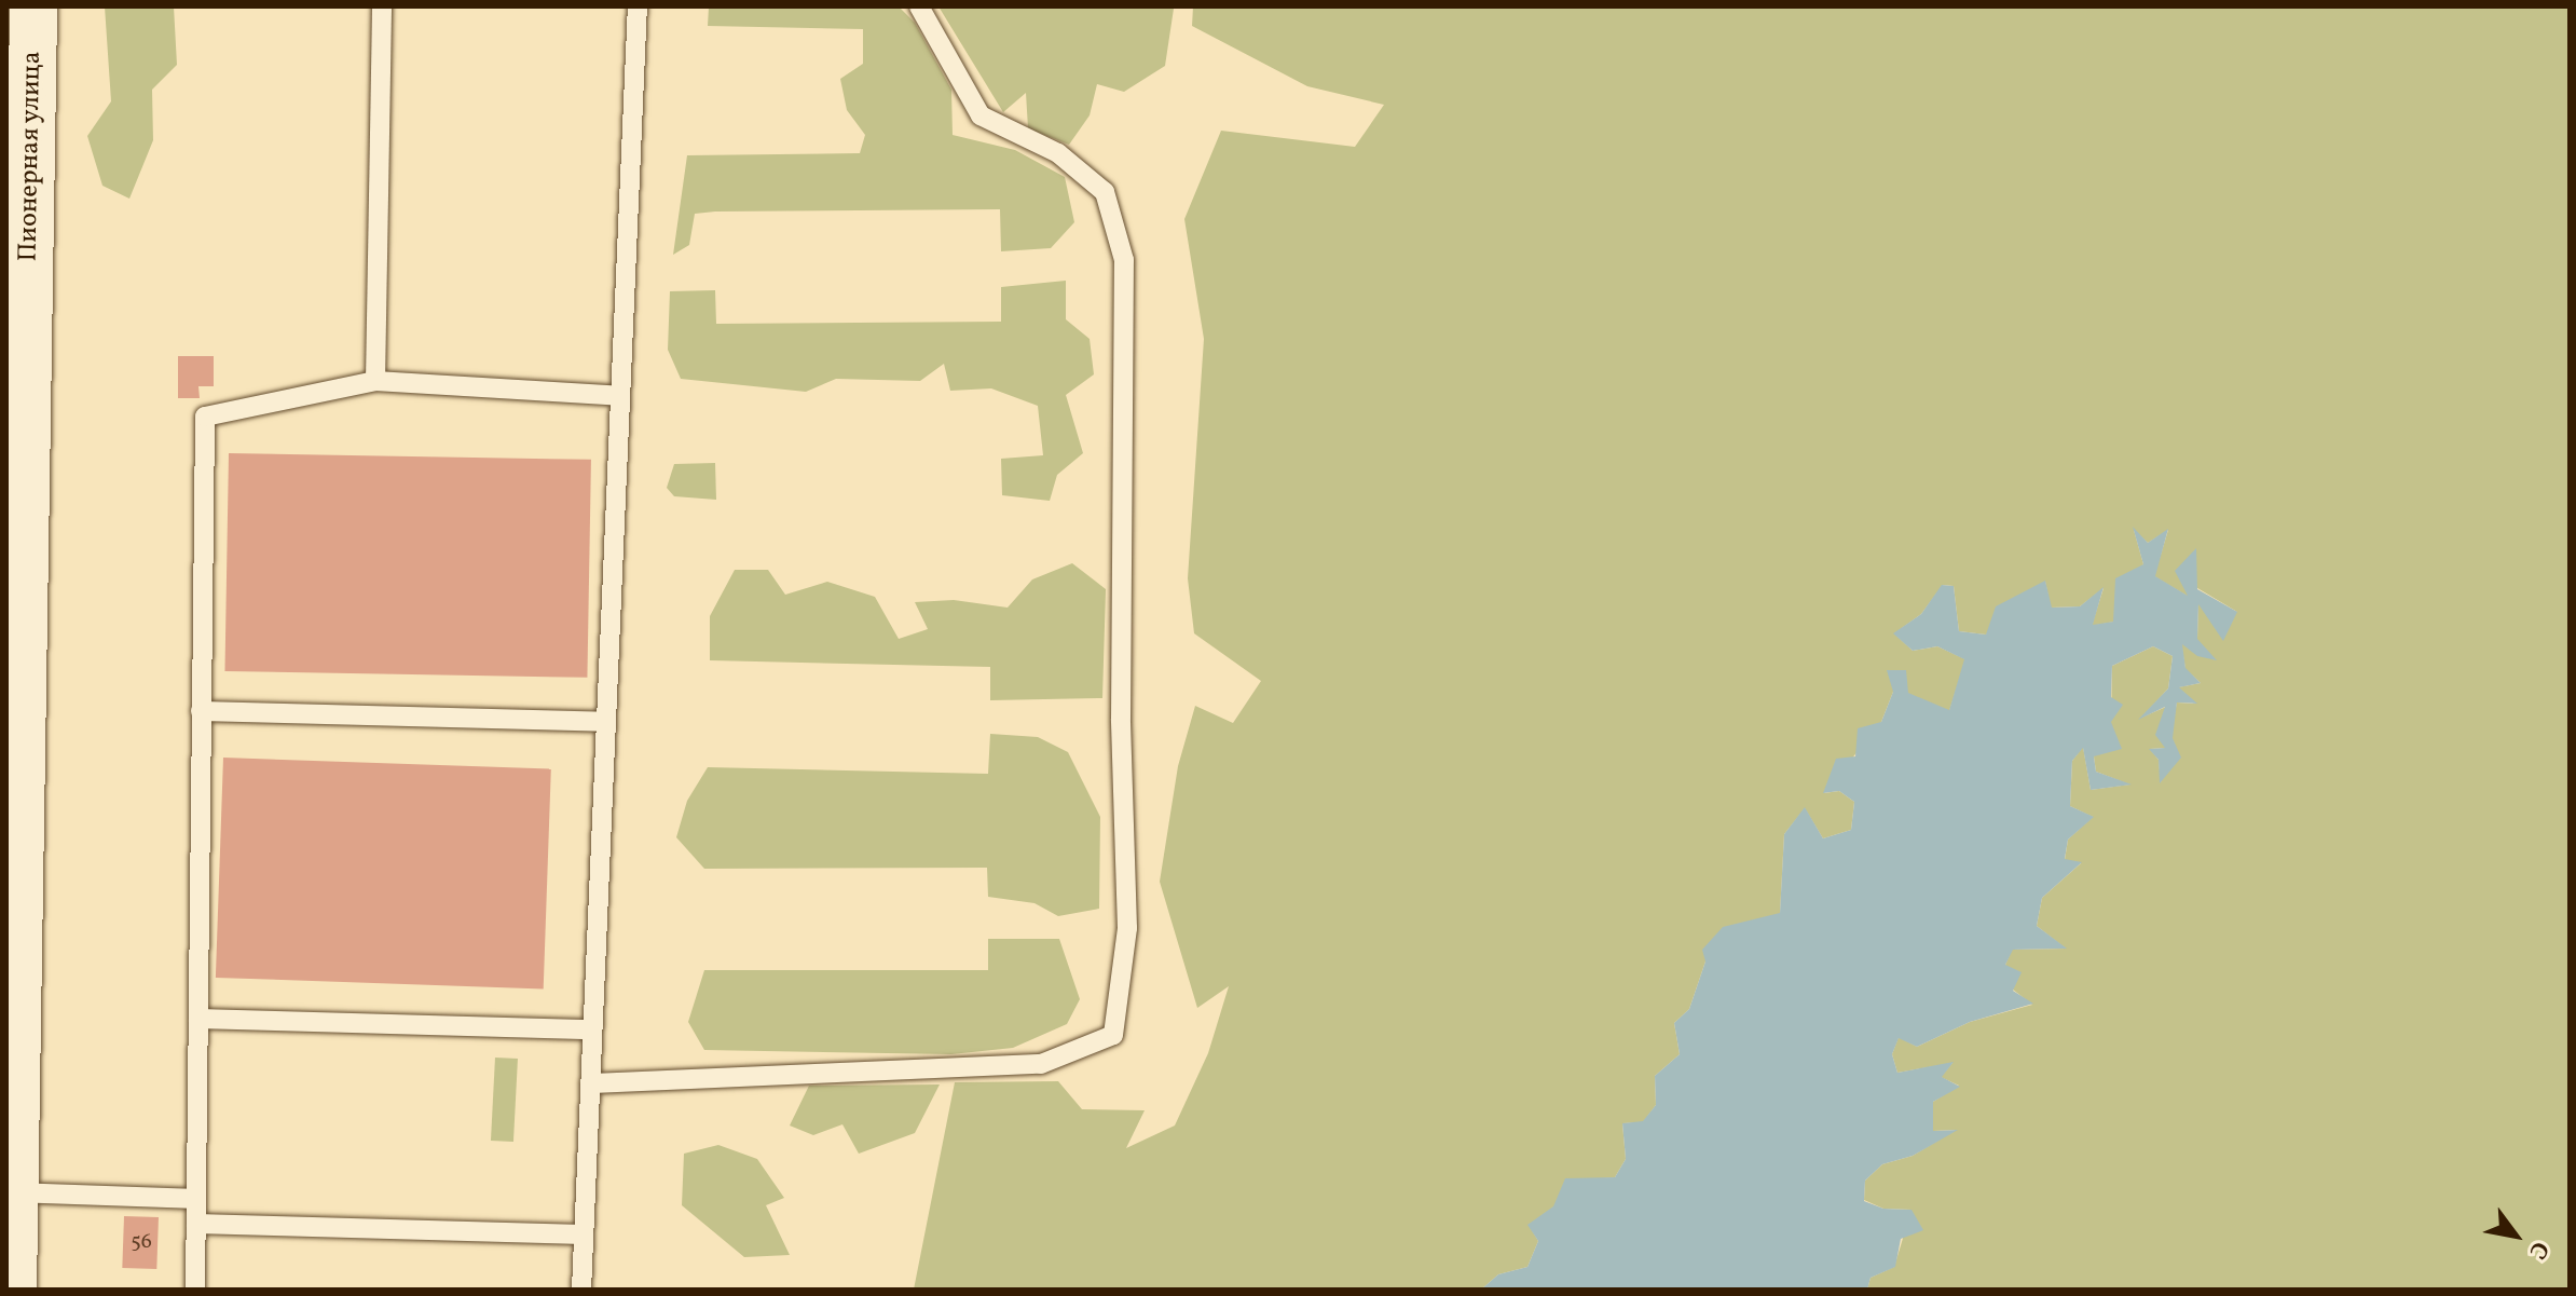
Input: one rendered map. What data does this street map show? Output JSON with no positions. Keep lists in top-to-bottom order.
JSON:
{
  "streets": {
    "main road": ["Пионерная улица"]
  },
  "house_numbers": ["56"],
  "north": "bottom right"
}
